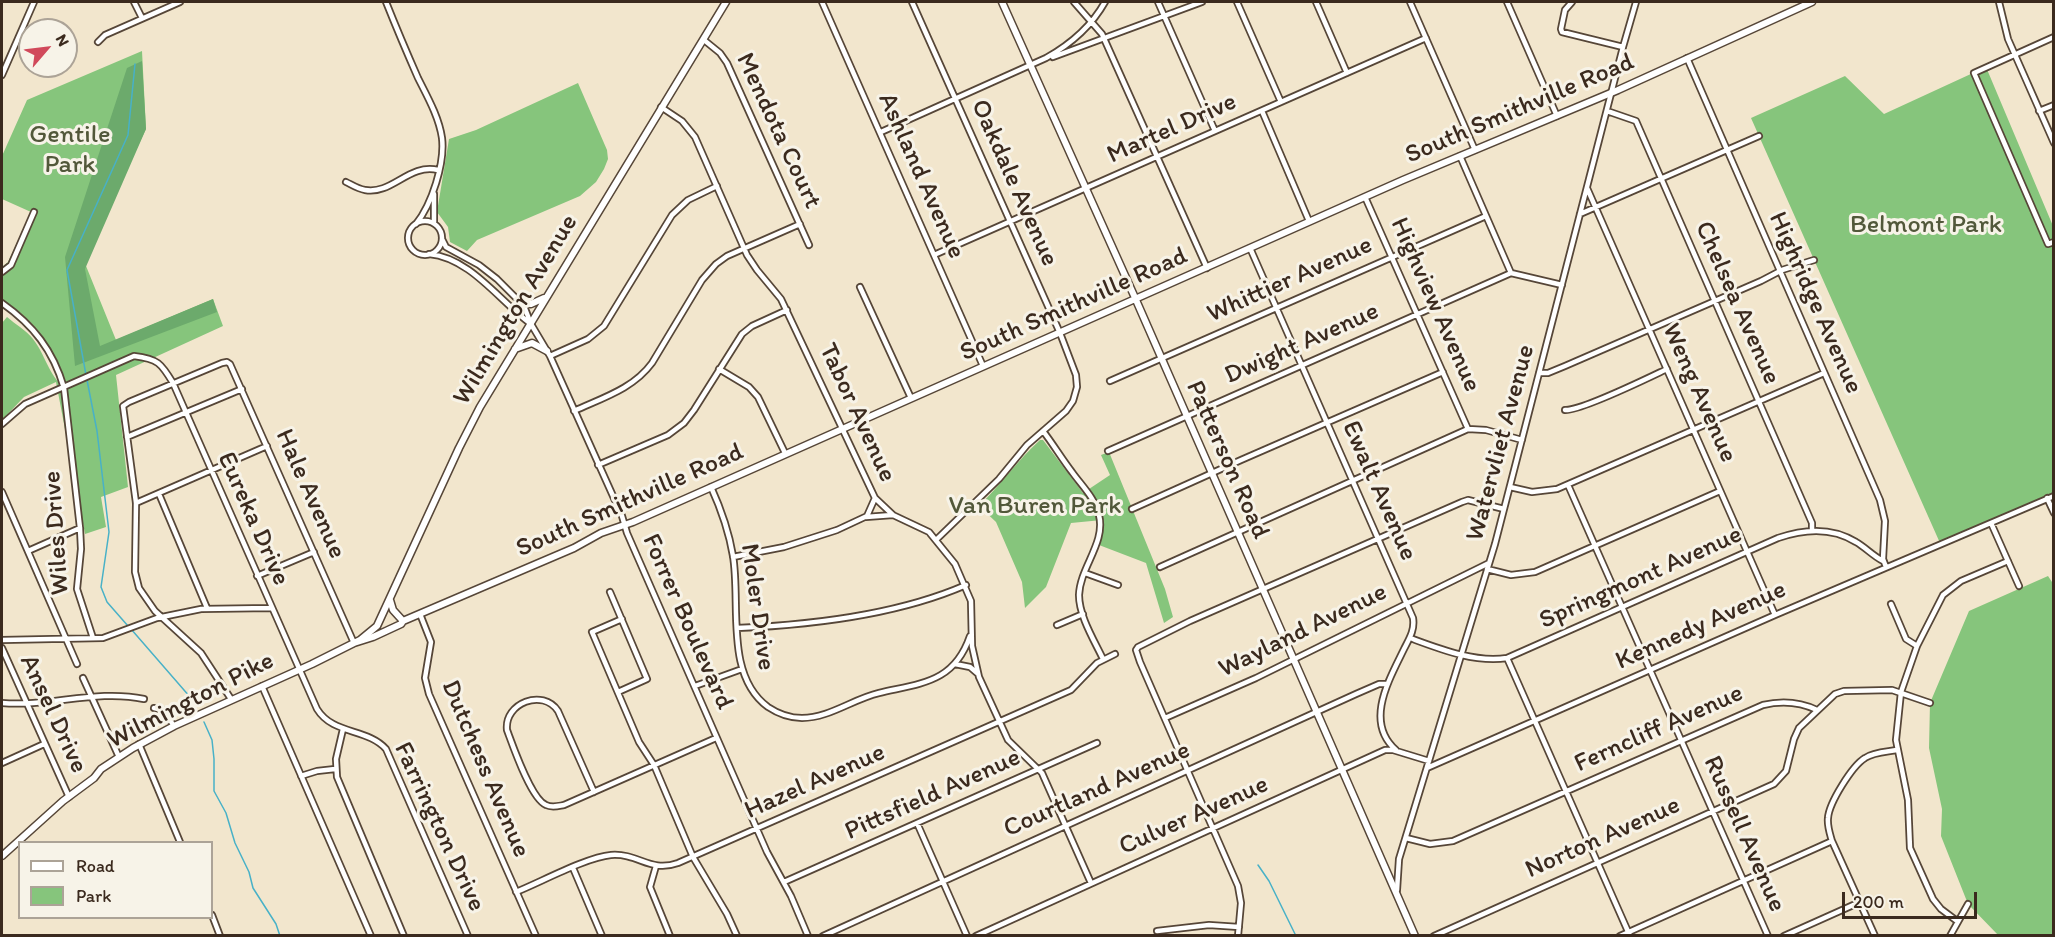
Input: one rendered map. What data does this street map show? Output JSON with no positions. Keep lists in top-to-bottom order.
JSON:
{
  "streets": {
    "main road": [
      "South Smithville Road",
      "Wilmington Avenue",
      "Patterson Road",
      "Wilmington Pike"
    ],
    "street": [
      "Martel Drive",
      "Mendota Court",
      "Ashland Avenue",
      "Oakdale Avenue",
      "Whittier Avenue",
      "Chelsea Avenue",
      "Highridge Avenue",
      "Highview Avenue",
      "Dwight Avenue",
      "Weng Avenue",
      "Tabor Avenue",
      "Watervliet Avenue",
      "Ewalt Avenue",
      "Hale Avenue",
      "Eureka Drive",
      "Wiles Drive",
      "Springmont Avenue",
      "Moler Drive",
      "Forrer Boulevard",
      "Kennedy Avenue",
      "Wayland Avenue",
      "Ansel Drive",
      "Ferncliff Avenue",
      "Dutchess Avenue",
      "Hazel Avenue",
      "Courtland Avenue",
      "Pittsfield Avenue",
      "Culver Avenue",
      "Farrington Drive",
      "Russell Avenue",
      "Norton Avenue"
    ]
  },
  "crossings": [
    ["South Smithville Road", "Ashland Avenue"],
    ["South Smithville Road", "Oakdale Avenue"],
    ["South Smithville Road", "Highridge Avenue"],
    ["South Smithville Road", "Highview Avenue"],
    ["South Smithville Road", "Wilmington Avenue"],
    ["South Smithville Road", "Tabor Avenue"],
    ["South Smithville Road", "Watervliet Avenue"],
    ["South Smithville Road", "Patterson Road"],
    ["South Smithville Road", "Ewalt Avenue"],
    ["South Smithville Road", "Hale Avenue"],
    ["South Smithville Road", "Moler Drive"],
    ["South Smithville Road", "Forrer Boulevard"],
    ["South Smithville Road", "Wilmington Pike"],
    ["South Smithville Road", "Dutchess Avenue"],
    ["Martel Drive", "Ashland Avenue"],
    ["Martel Drive", "Oakdale Avenue"],
    ["Martel Drive", "Patterson Road"],
    ["Mendota Court", "Wilmington Avenue"],
    ["Oakdale Avenue", "Tabor Avenue"],
    ["Whittier Avenue", "Highview Avenue"],
    ["Whittier Avenue", "Patterson Road"],
    ["Whittier Avenue", "Ewalt Avenue"],
    ["Chelsea Avenue", "Watervliet Avenue"],
    ["Chelsea Avenue", "Springmont Avenue"],
    ["Highridge Avenue", "Springmont Avenue"],
    ["Highview Avenue", "Dwight Avenue"],
    ["Wilmington Avenue", "Tabor Avenue"],
    ["Wilmington Avenue", "Hale Avenue"],
    ["Wilmington Avenue", "Forrer Boulevard"],
    ["Wilmington Avenue", "Wilmington Pike"],
    ["Dwight Avenue", "Patterson Road"],
    ["Dwight Avenue", "Ewalt Avenue"],
    ["Weng Avenue", "Watervliet Avenue"],
    ["Weng Avenue", "Springmont Avenue"],
    ["Weng Avenue", "Kennedy Avenue"],
    ["Tabor Avenue", "Hazel Avenue"],
    ["Tabor Avenue", "Courtland Avenue"],
    ["Tabor Avenue", "Pittsfield Avenue"],
    ["Tabor Avenue", "Culver Avenue"],
    ["Watervliet Avenue", "Patterson Road"],
    ["Watervliet Avenue", "Springmont Avenue"],
    ["Watervliet Avenue", "Kennedy Avenue"],
    ["Watervliet Avenue", "Wayland Avenue"],
    ["Watervliet Avenue", "Ferncliff Avenue"],
    ["Patterson Road", "Wayland Avenue"],
    ["Patterson Road", "Courtland Avenue"],
    ["Patterson Road", "Culver Avenue"],
    ["Ewalt Avenue", "Springmont Avenue"],
    ["Ewalt Avenue", "Wayland Avenue"],
    ["Ewalt Avenue", "Courtland Avenue"],
    ["Ewalt Avenue", "Culver Avenue"],
    ["Hale Avenue", "Eureka Drive"],
    ["Hale Avenue", "Wilmington Pike"],
    ["Eureka Drive", "Wiles Drive"],
    ["Eureka Drive", "Wilmington Pike"],
    ["Eureka Drive", "Farrington Drive"],
    ["Springmont Avenue", "Russell Avenue"],
    ["Forrer Boulevard", "Hazel Avenue"],
    ["Forrer Boulevard", "Pittsfield Avenue"],
    ["Kennedy Avenue", "Russell Avenue"],
    ["Wilmington Pike", "Ansel Drive"],
    ["Wilmington Pike", "Farrington Drive"],
    ["Ferncliff Avenue", "Russell Avenue"],
    ["Ferncliff Avenue", "Norton Avenue"],
    ["Dutchess Avenue", "Hazel Avenue"],
    ["Russell Avenue", "Norton Avenue"]
  ],
  "parks": ["Gentile Park", "Belmont Park", "Van Buren Park"],
  "legend": ["Road", "Park"],
  "scale_bar": "200 m",
  "north": "top right"
}
